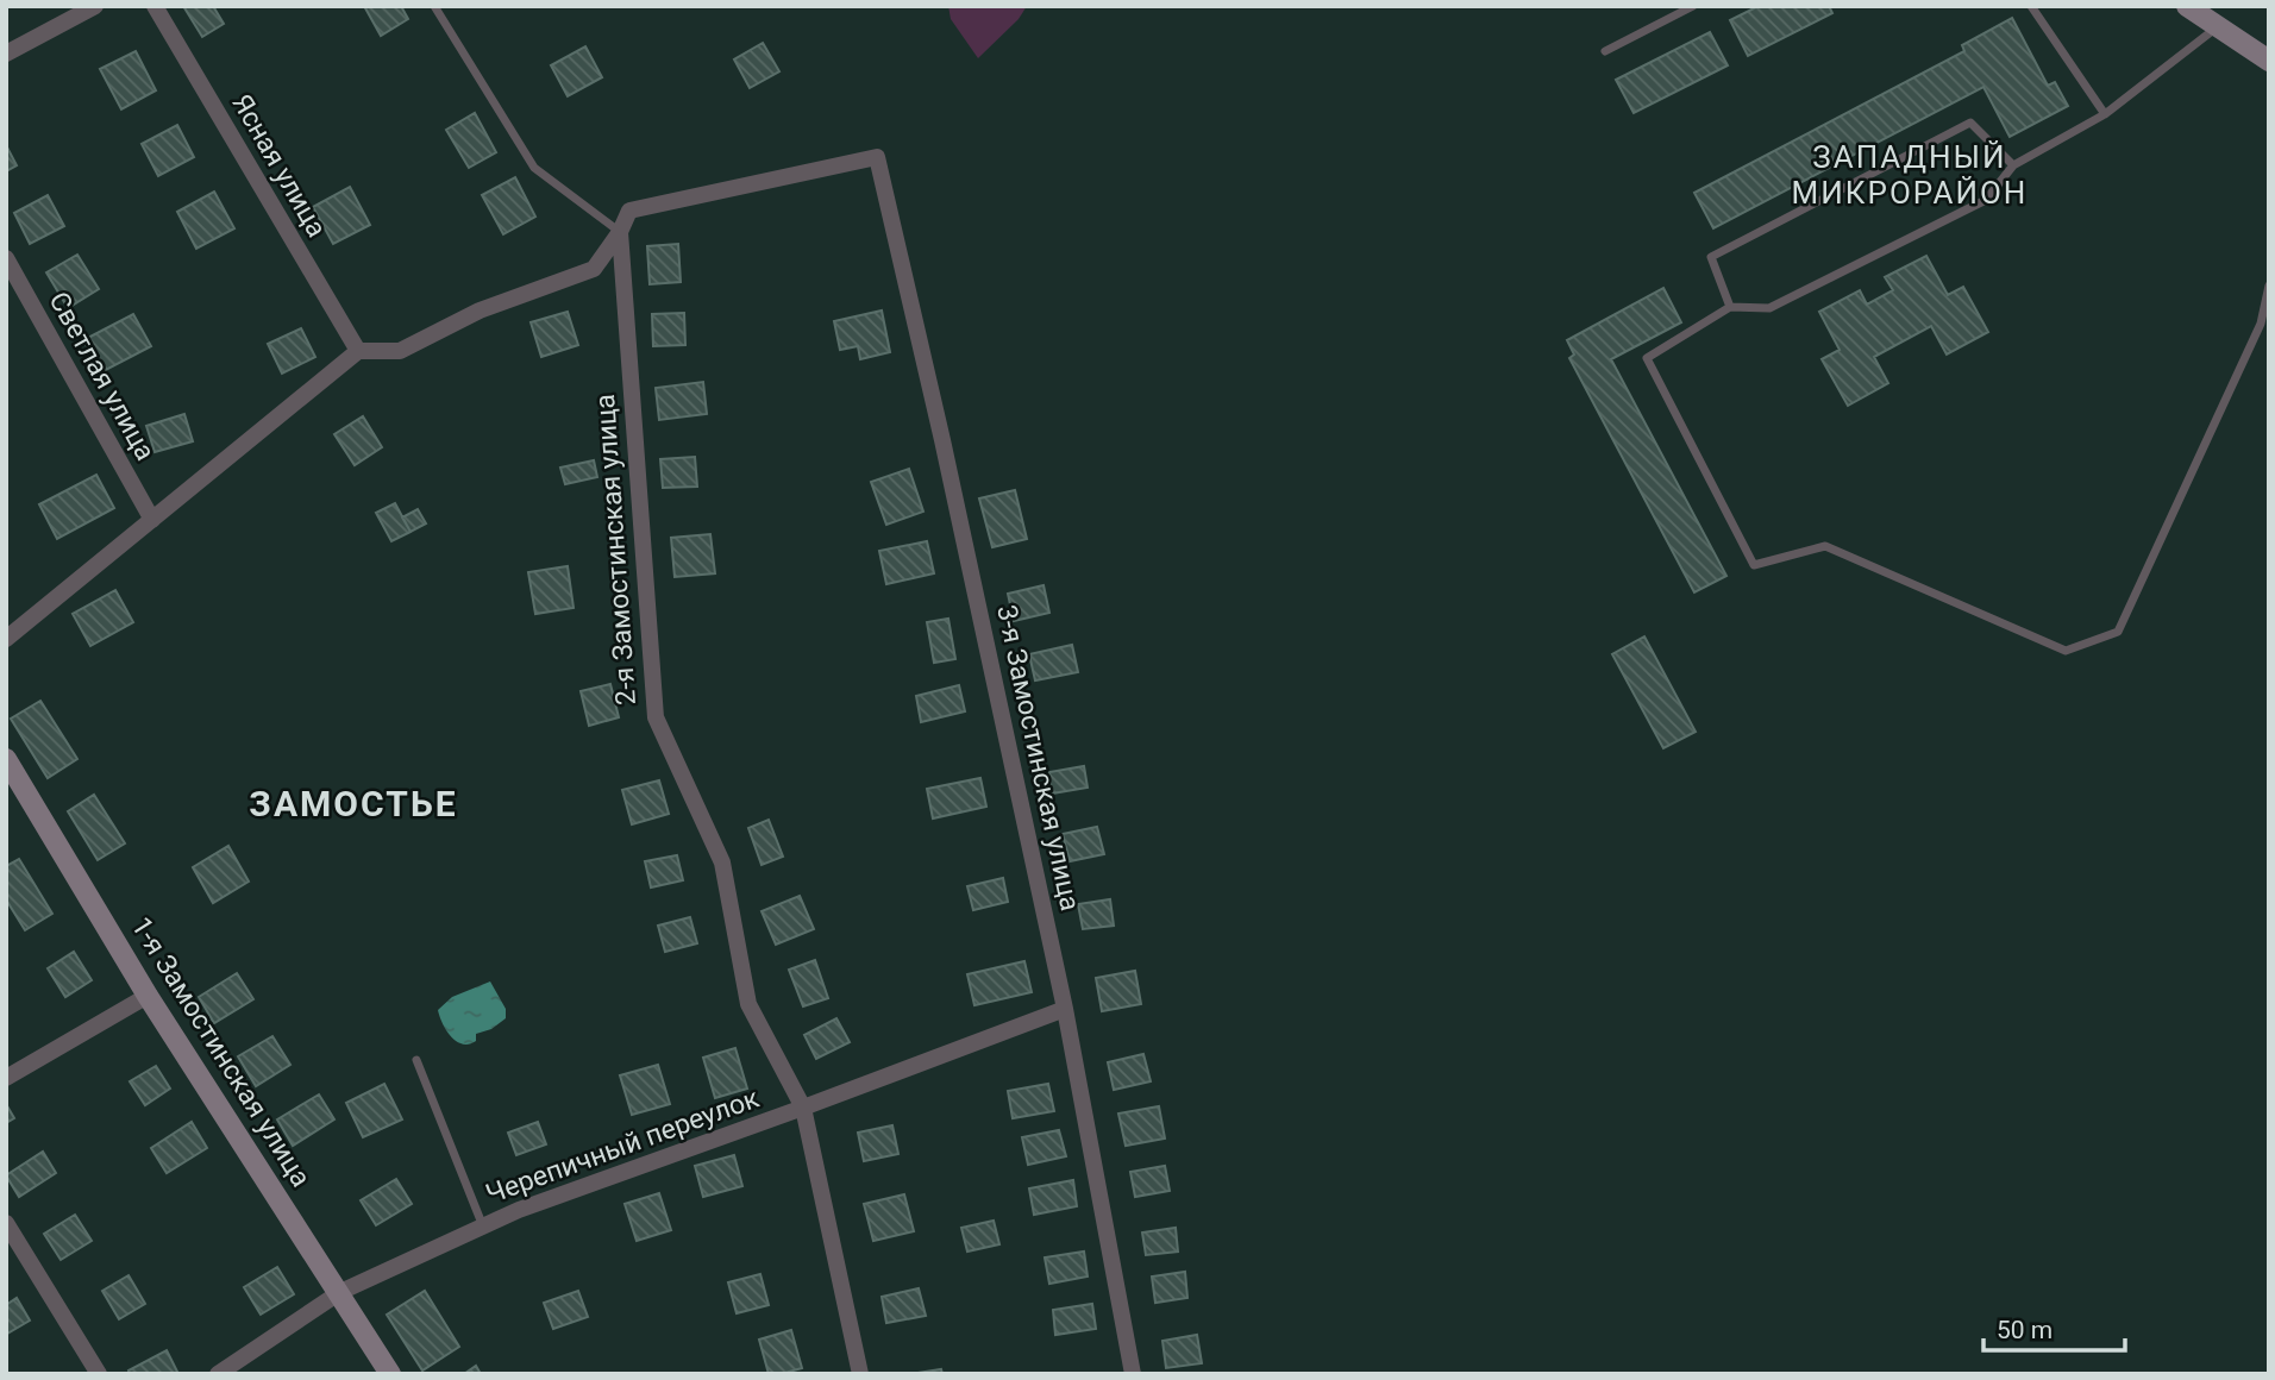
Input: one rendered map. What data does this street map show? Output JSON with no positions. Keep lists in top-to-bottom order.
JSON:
{
  "streets": {
    "street": [
      "Ясная улица",
      "Светлая улица",
      "2-я Замостинская улица",
      "3-я Замостинская улица",
      "1-я Замостинская улица",
      "Черепичный переулок"
    ]
  },
  "crossings": [
    ["2-я Замостинская улица", "3-я Замостинская улица"],
    ["2-я Замостинская улица", "Черепичный переулок"],
    ["3-я Замостинская улица", "Черепичный переулок"],
    ["1-я Замостинская улица", "Черепичный переулок"]
  ],
  "districts": ["ЗАПАДНЫЙ МИКРОРАЙОН", "ЗАМОСТЬЕ"],
  "scale_bar": "50 m"
}
